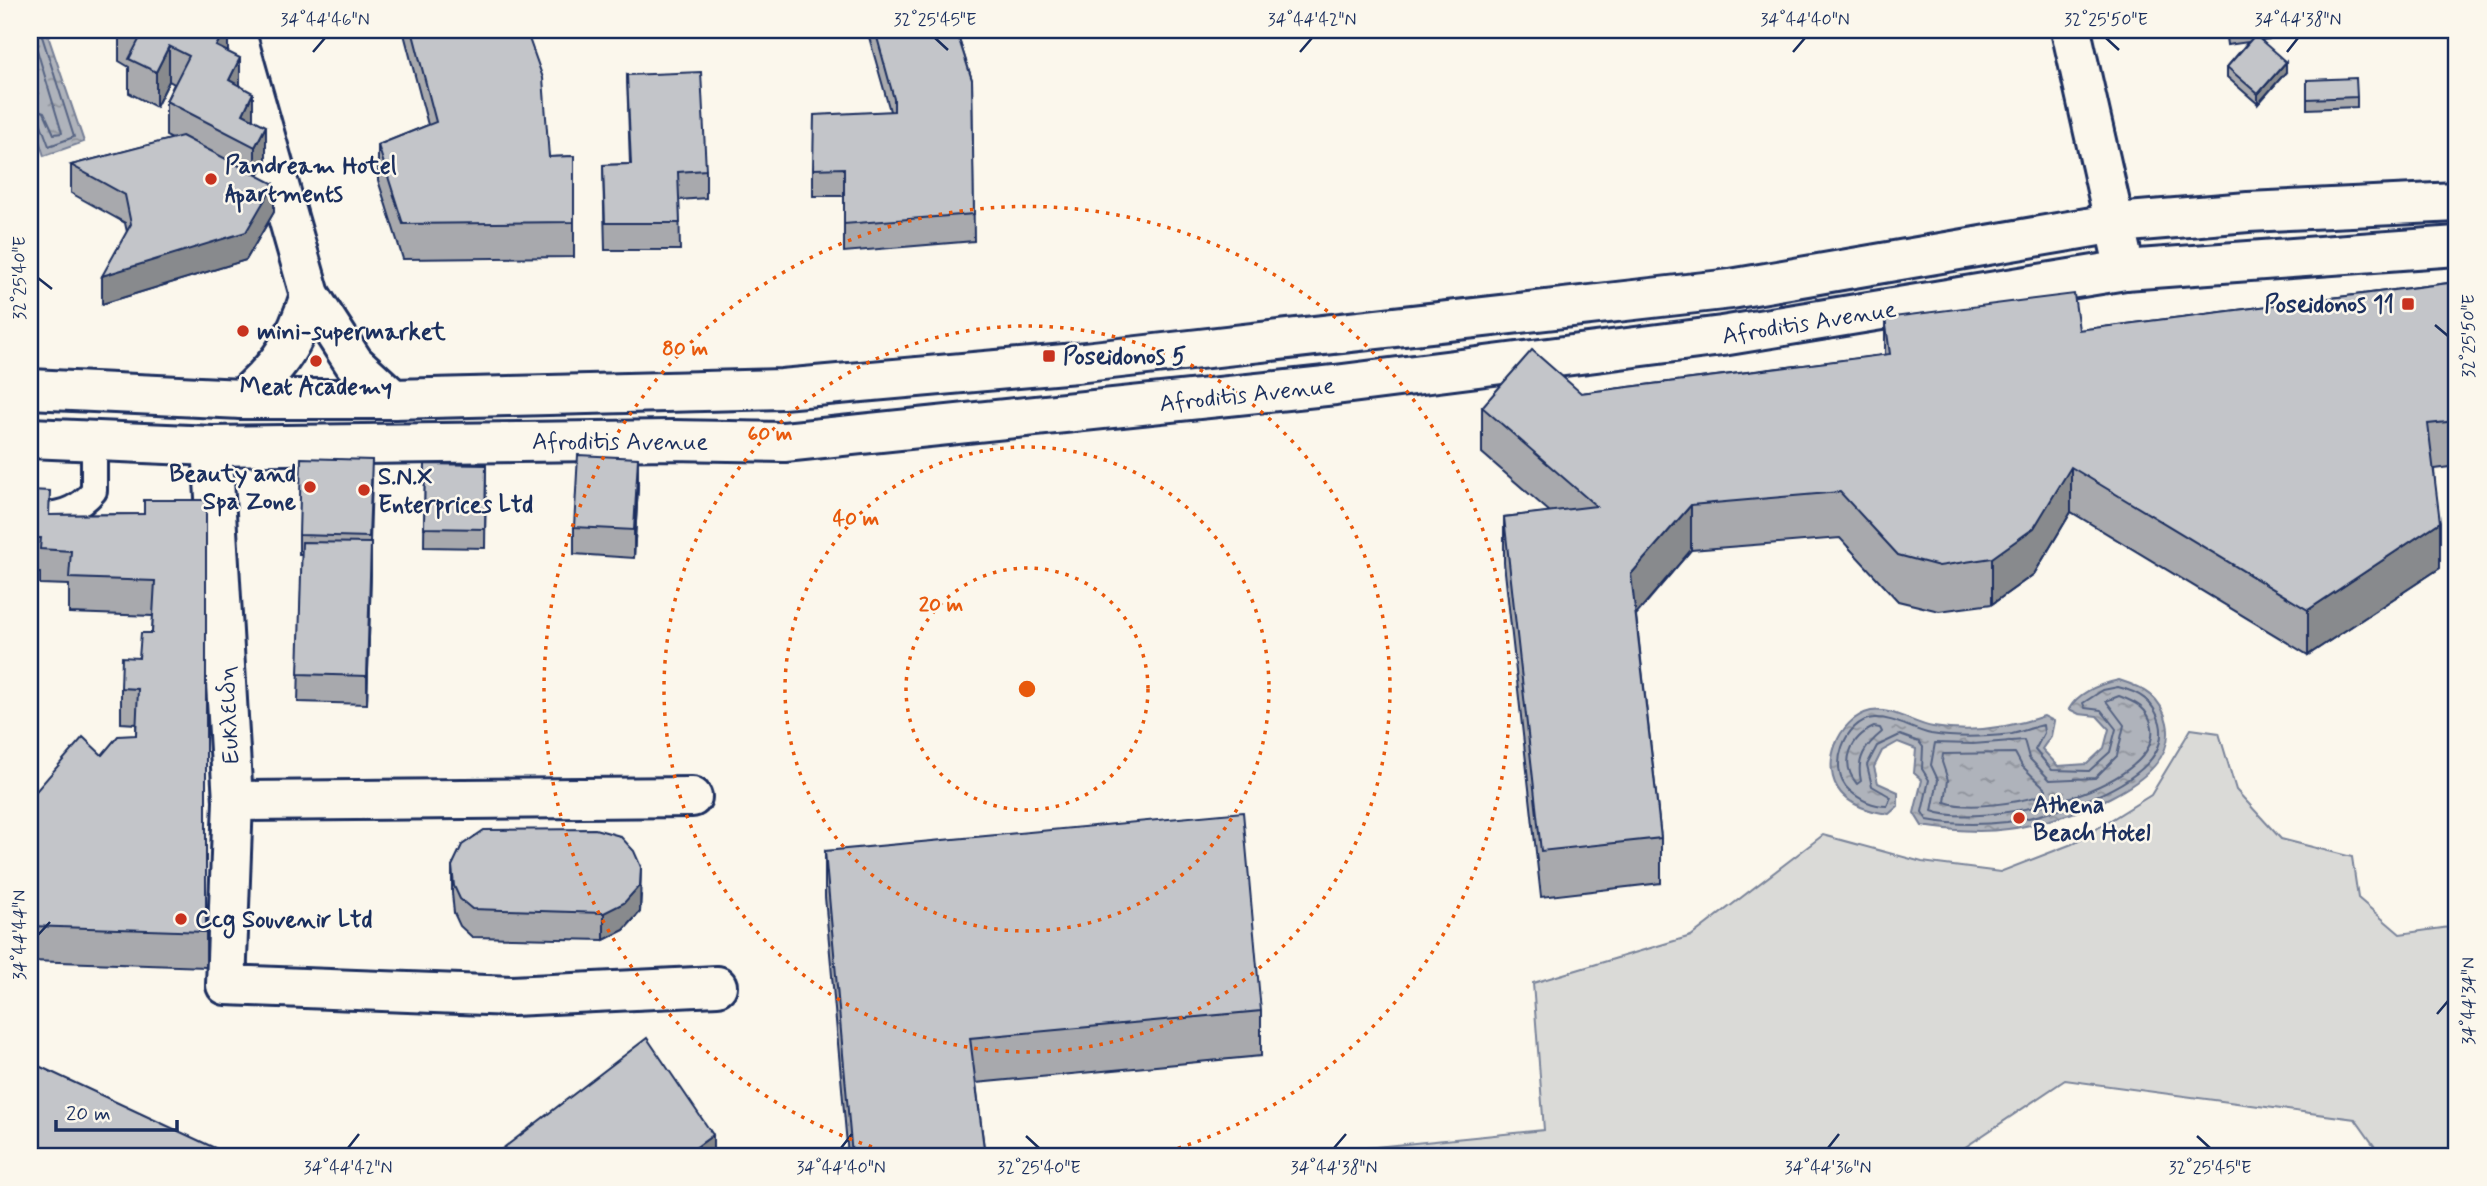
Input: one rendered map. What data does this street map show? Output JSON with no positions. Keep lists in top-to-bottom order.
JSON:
{
  "streets": {
    "main road": ["Afroditis Avenue", "Ευκλειδη"]
  },
  "crossings": [
    ["Afroditis Avenue", "Ευκλειδη"]
  ],
  "places": {
    "other": [
      "Pandream Hotel Apartments",
      "mini-supermarket",
      "Meat Academy",
      "Beauty and Spa Zone",
      "S.N.X Enterprices Ltd",
      "Athena Beach Hotel",
      "Ccg Souvenir Ltd"
    ],
    "transit": ["Poseidonos 11", "Poseidonos 5"]
  },
  "scale_bar": "20 m",
  "coordinates": [
    "34°44'46\"N",
    "32°25'45\"E",
    "34°44'42\"N",
    "34°44'40\"N",
    "32°25'50\"E",
    "34°44'38\"N",
    "32°25'40\"E",
    "34°44'44\"N",
    "34°44'34\"N",
    "34°44'36\"N"
  ],
  "rings": [
    "80 m",
    "60 m",
    "40 m",
    "20 m"
  ]
}
